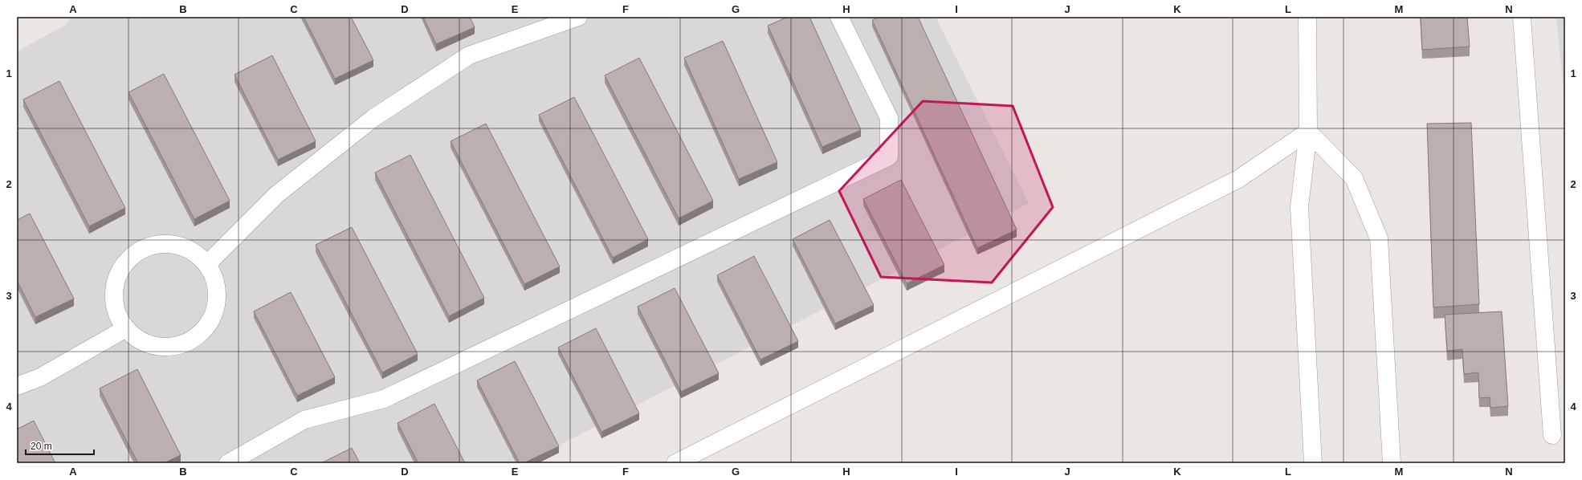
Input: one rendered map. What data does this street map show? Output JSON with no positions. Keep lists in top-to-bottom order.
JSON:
{
  "scale_bar": "20 m",
  "grid": {
    "columns": [
      "A",
      "B",
      "C",
      "D",
      "E",
      "F",
      "G",
      "H",
      "I",
      "J",
      "K",
      "L",
      "M",
      "N"
    ],
    "rows": [
      "1",
      "2",
      "3",
      "4"
    ]
  }
}
